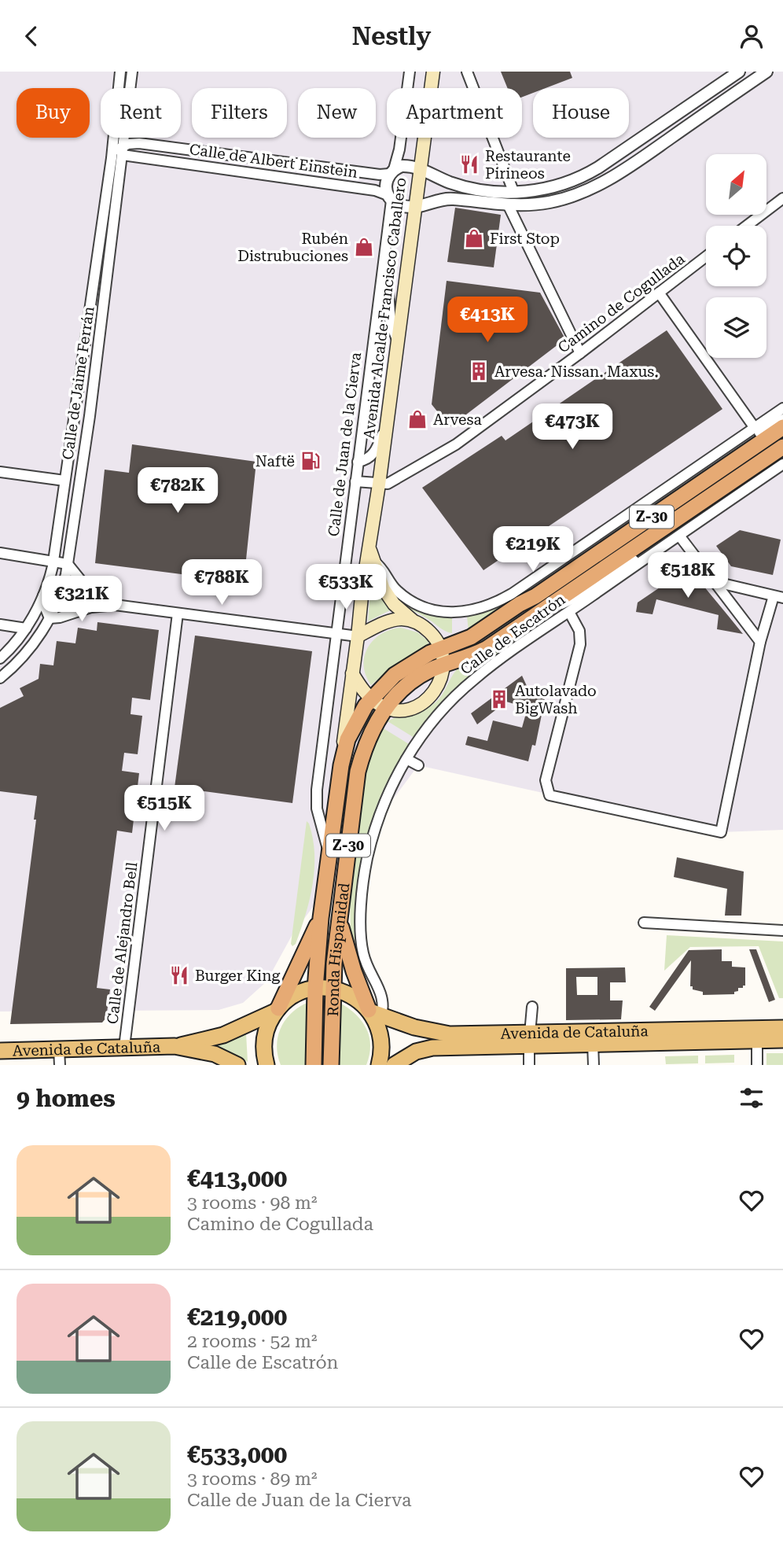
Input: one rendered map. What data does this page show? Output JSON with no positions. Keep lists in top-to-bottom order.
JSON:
{
  "streets": {
    "highway": ["Z-30", "Ronda Hispanidad"],
    "main road": ["Avenida Alcalde Francisco Caballero", "Avenida de Cataluña"],
    "street": [
      "Calle de Albert Einstein",
      "Camino de Cogullada",
      "Calle de Jaime Ferrán",
      "Calle de Juan de la Cierva",
      "Calle de Escatrón",
      "Calle de Alejandro Bell"
    ]
  },
  "crossings": [
    ["Calle de Albert Einstein", "Calle de Jaime Ferrán"],
    ["Calle de Albert Einstein", "Calle de Juan de la Cierva"],
    ["Camino de Cogullada", "Avenida Alcalde Francisco Caballero"],
    ["Avenida Alcalde Francisco Caballero", "Calle de Escatrón"],
    ["Avenida Alcalde Francisco Caballero", "Ronda Hispanidad"],
    ["Calle de Juan de la Cierva", "Ronda Hispanidad"],
    ["Calle de Escatrón", "Ronda Hispanidad"],
    ["Calle de Escatrón", "Avenida de Cataluña"],
    ["Calle de Alejandro Bell", "Avenida de Cataluña"],
    ["Ronda Hispanidad", "Avenida de Cataluña"]
  ],
  "places": {
    "restaurant": ["Restaurante Pirineos", "Burger King"],
    "shop": ["First Stop", "Rubén Distrubuciones", "Arvesa"],
    "building": ["Arvesa. Nissan. Maxus.", "Autolavado BigWash"],
    "fuel station": ["Naftë"]
  },
  "north": "top right",
  "page": {
    "header": "Nestly",
    "chip": [
      "Buy",
      "Rent",
      "Filters",
      "New",
      "Apartment",
      "House"
    ],
    "price": [
      "€413K",
      "€473K",
      "€782K",
      "€219K",
      "€518K",
      "€788K",
      "€533K",
      "€321K",
      "€515K"
    ],
    "heading": "9 homes",
    "list": [
      {
        "name": "€413,000",
        "note": "3 rooms · 98 m² · Camino de Cogullada"
      },
      {
        "name": "€219,000",
        "note": "2 rooms · 52 m² · Calle de Escatrón"
      },
      {
        "name": "€533,000",
        "note": "3 rooms · 89 m² · Calle de Juan de la Cierva"
      }
    ]
  }
}
